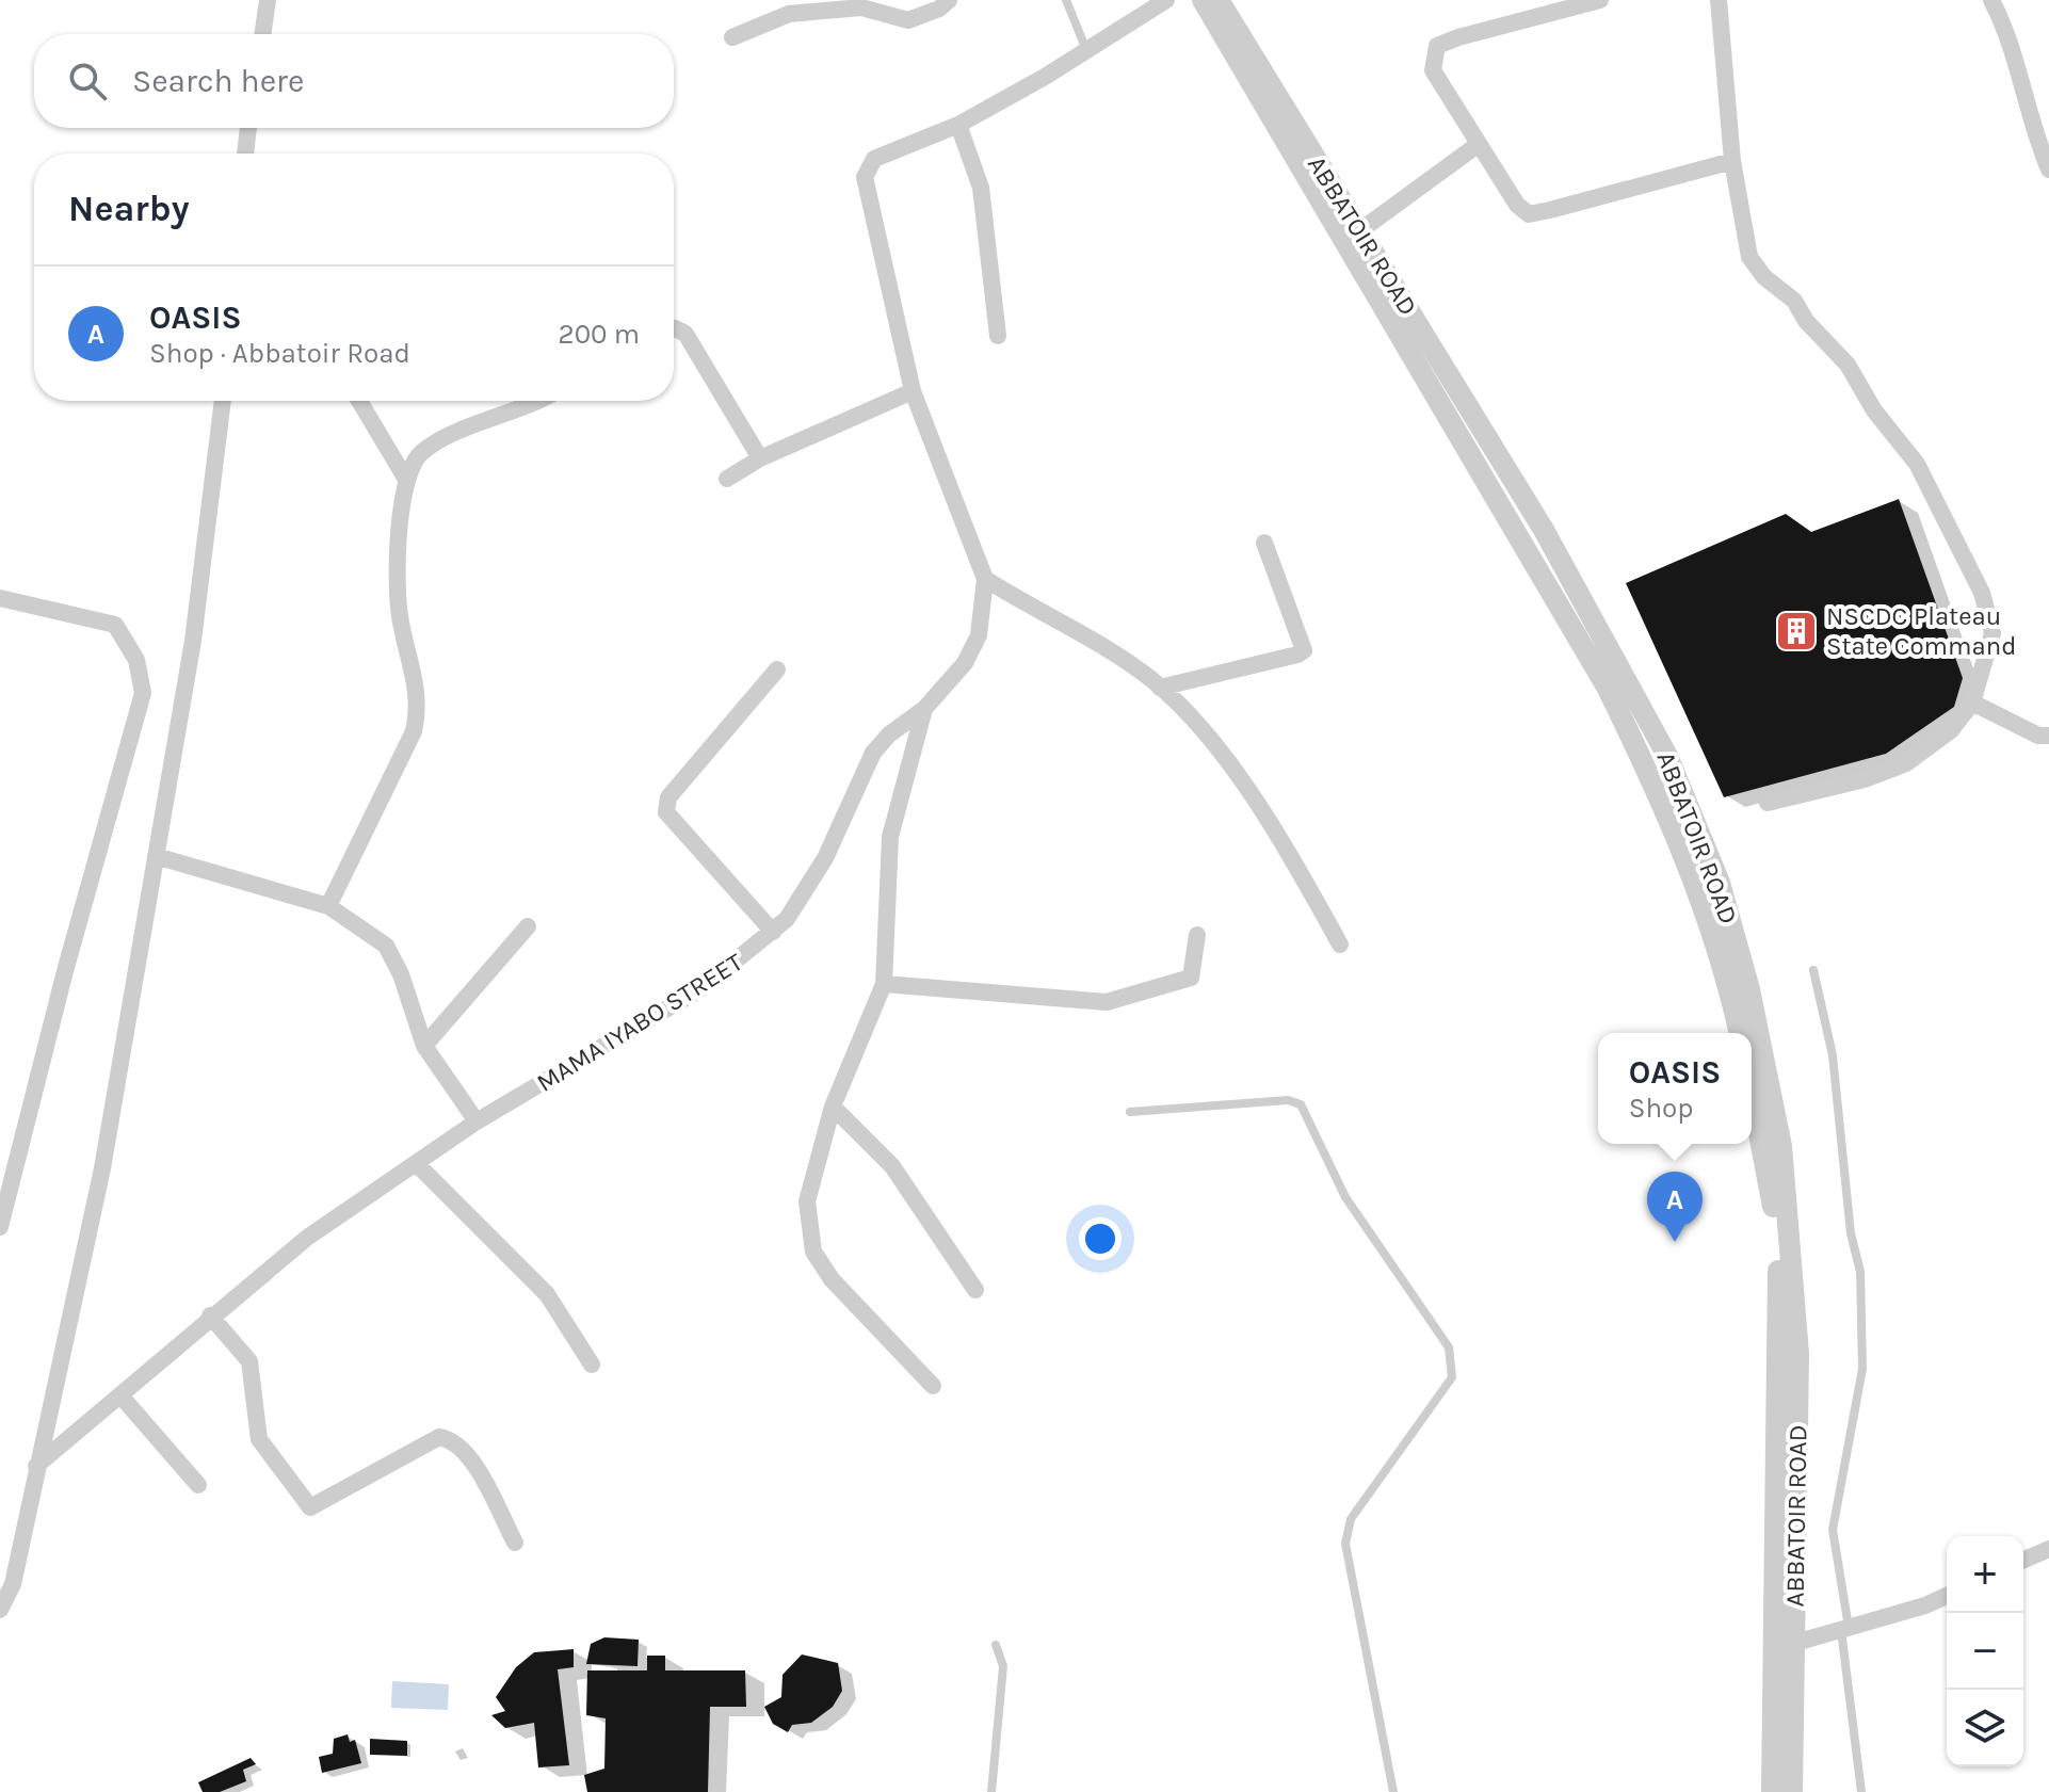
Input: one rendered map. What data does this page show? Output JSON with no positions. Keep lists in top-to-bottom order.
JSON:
{
  "streets": {
    "street": ["ABBATOIR ROAD", "MAMA IYABO STREET"]
  },
  "places": {
    "building": ["NSCDC Plateau State Command"]
  },
  "page": {
    "search": "Search here",
    "heading": "Nearby",
    "list": [
      {
        "mark": "A",
        "name": "OASIS",
        "note": "Shop · Abbatoir Road",
        "value": "200 m"
      }
    ],
    "popup": ["OASIS", "Shop"],
    "pins": "A",
    "map_buttons": ["+", "−"]
  }
}
